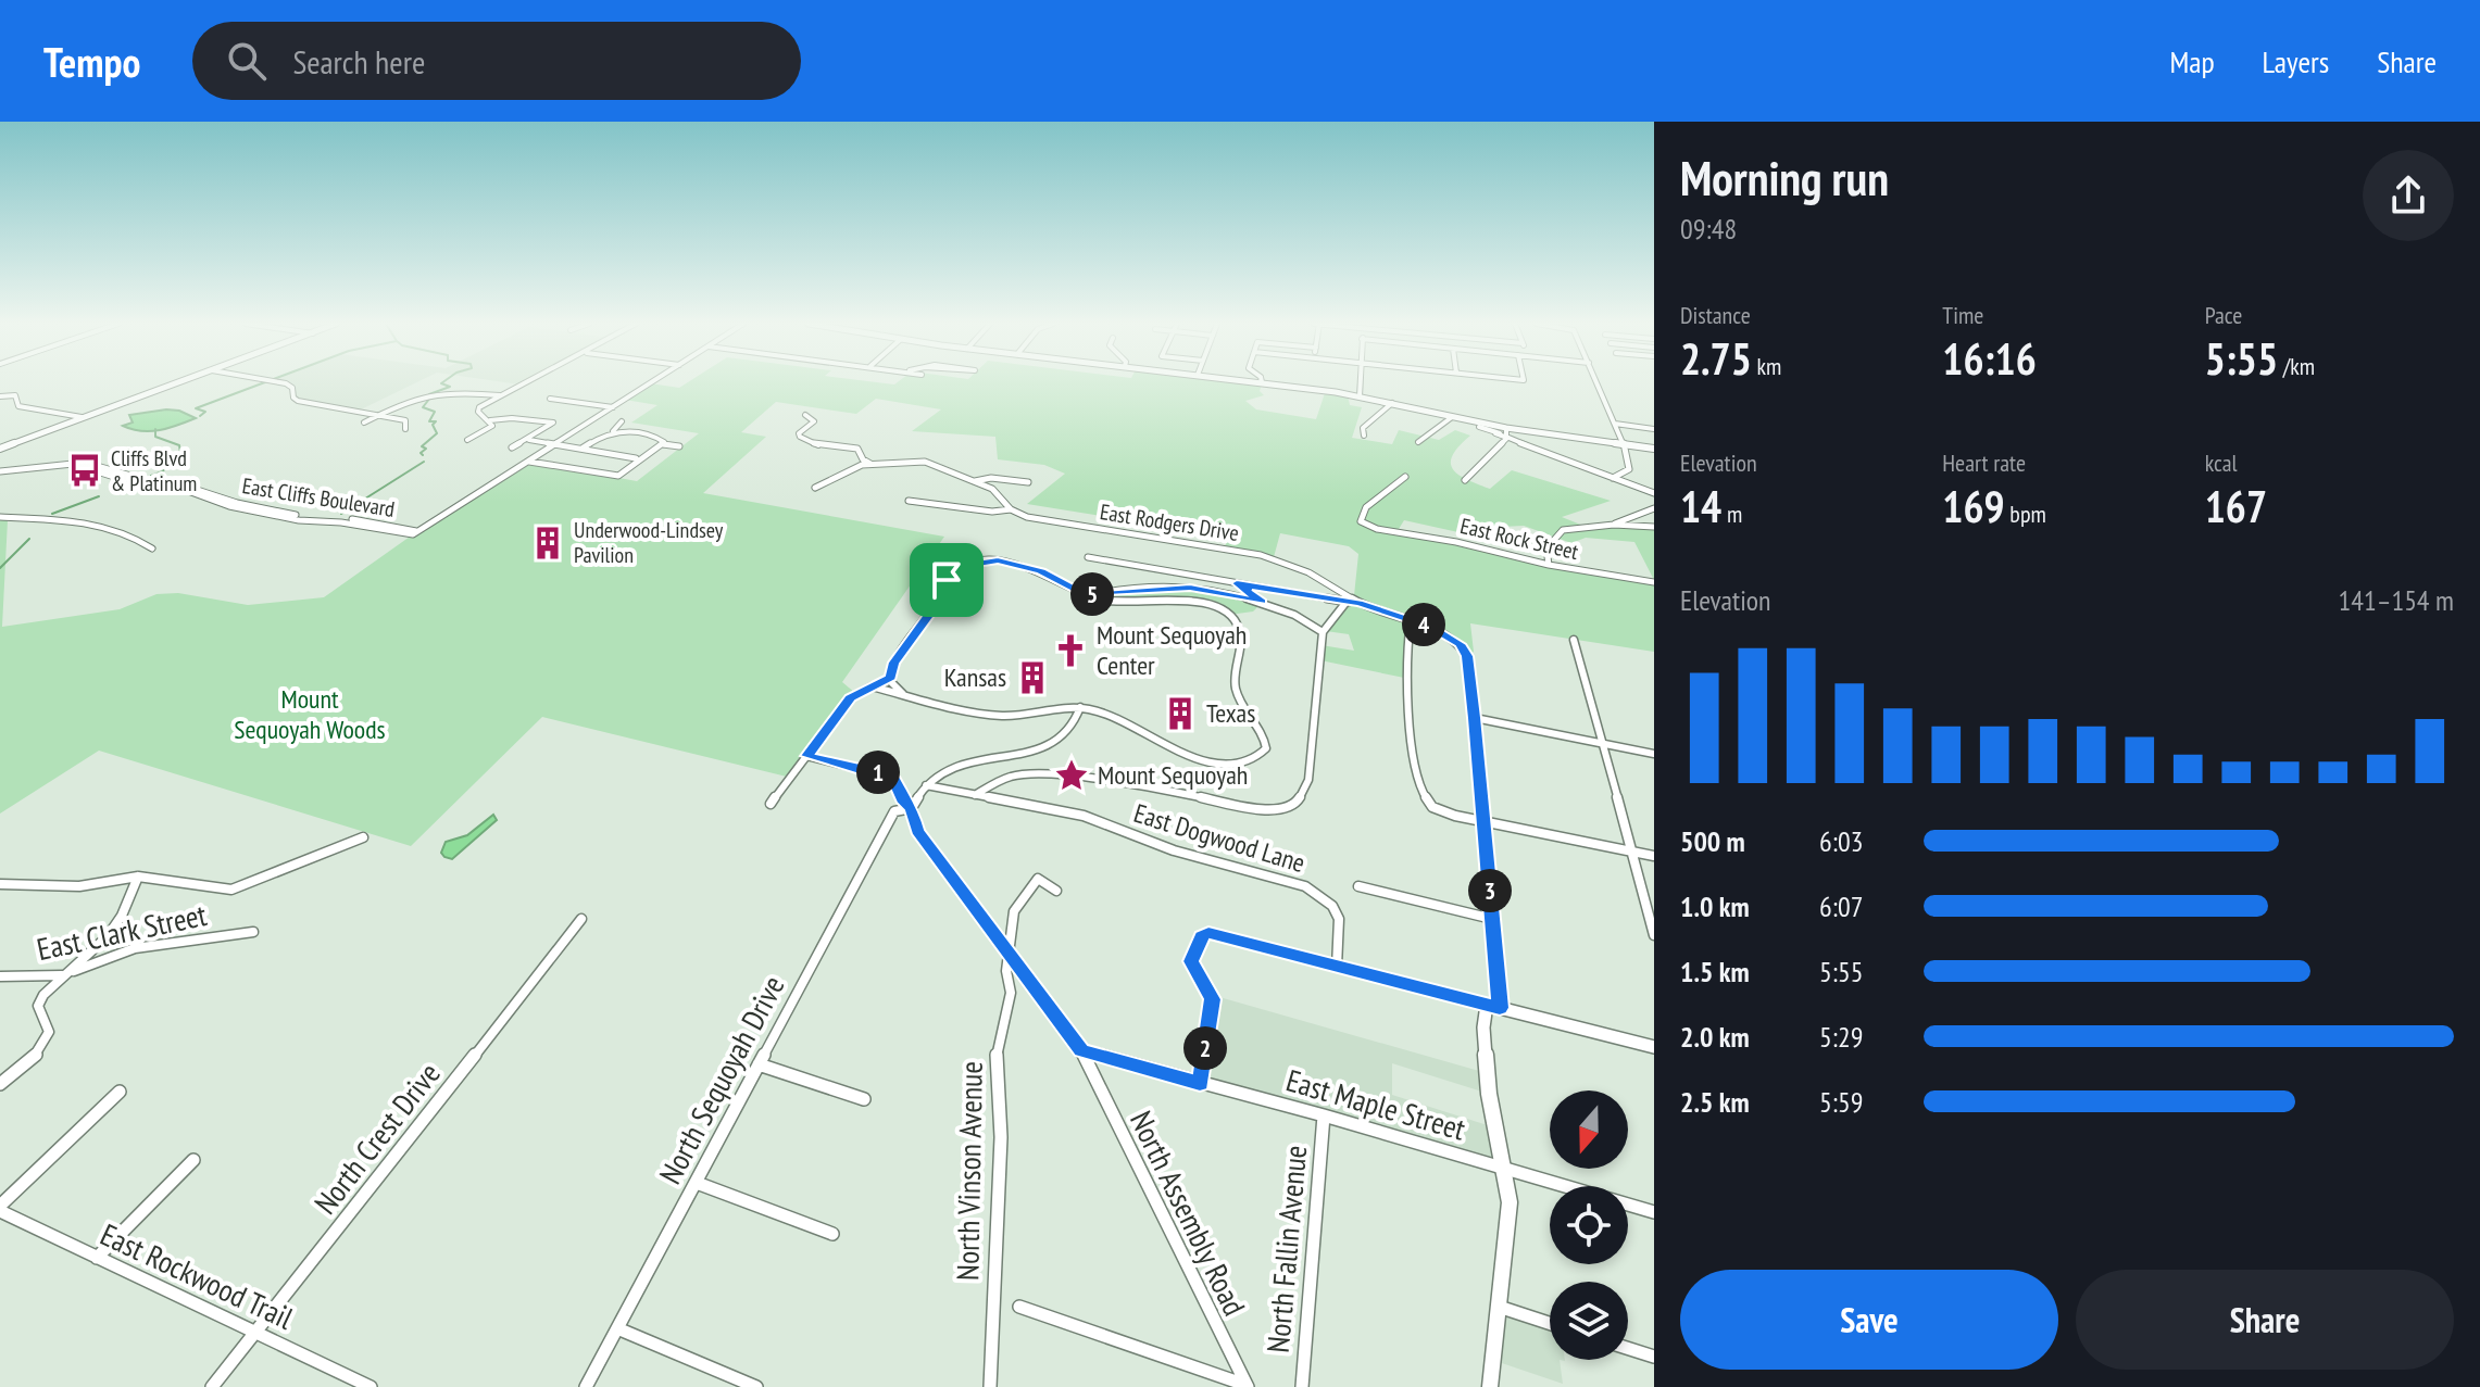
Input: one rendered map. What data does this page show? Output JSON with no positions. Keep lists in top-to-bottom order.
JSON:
{
  "streets": {
    "street": [
      "East Cliffs Boulevard",
      "East Rodgers Drive",
      "East Rock Street",
      "East Dogwood Lane",
      "East Clark Street",
      "North Sequoyah Drive",
      "East Maple Street",
      "North Crest Drive",
      "North Vinson Avenue",
      "North Assembly Road",
      "North Fallin Avenue",
      "East Rockwood Trail"
    ]
  },
  "crossings": [
    ["North Sequoyah Drive", "North Assembly Road"],
    ["East Maple Street", "North Assembly Road"],
    ["East Maple Street", "North Fallin Avenue"],
    ["North Crest Drive", "East Rockwood Trail"],
    ["North Vinson Avenue", "North Assembly Road"]
  ],
  "parks": ["Mount Sequoyah Woods"],
  "places": {
    "bus stop": ["Cliffs Blvd & Platinum"],
    "building": ["Underwood-Lindsey Pavilion", "Kansas", "Texas"],
    "church": ["Mount Sequoyah Center"],
    "place": ["Mount Sequoyah"]
  },
  "north": "bottom",
  "page": {
    "header": "Tempo",
    "search": "Search here",
    "nav": ["Map", "Layers", "Share"],
    "heading": ["Morning run", "09:48"],
    "stats": [
      ["Distance", "2.75 km"],
      ["Time", "16:16"],
      ["Pace", "5:55 /km"],
      ["Elevation", "14 m"],
      ["Heart rate", "169 bpm"],
      ["kcal", "167"]
    ],
    "chart": ["Elevation", "141–154 m"],
    "pins": [
      "5",
      "4",
      "1",
      "3",
      "2"
    ],
    "list": [
      {
        "name": "500 m",
        "note": "6:03"
      },
      {
        "name": "1.0 km",
        "note": "6:07"
      },
      {
        "name": "1.5 km",
        "note": "5:55"
      },
      {
        "name": "2.0 km",
        "note": "5:29"
      },
      {
        "name": "2.5 km",
        "note": "5:59"
      }
    ],
    "buttons": ["Save", "Share"]
  }
}
